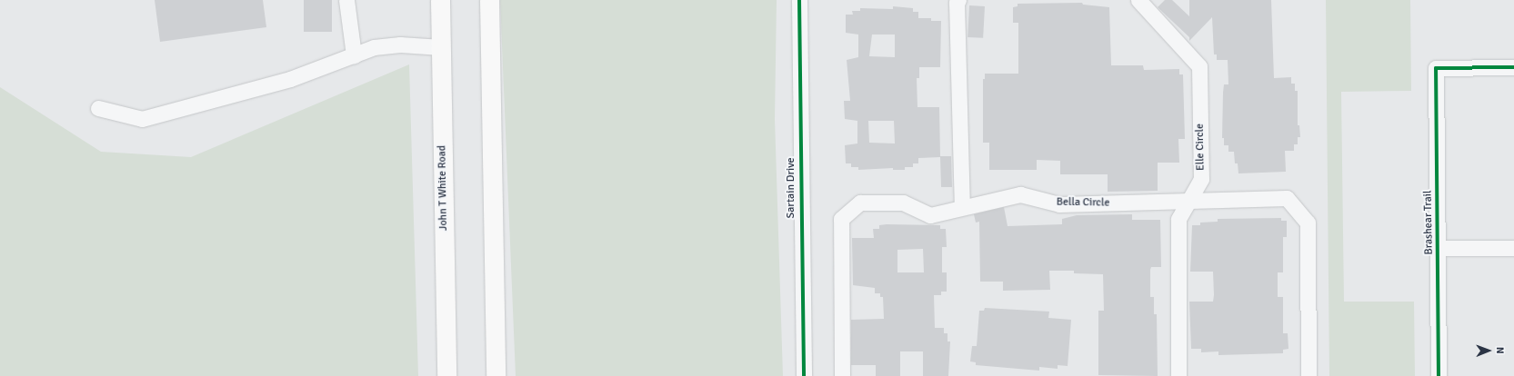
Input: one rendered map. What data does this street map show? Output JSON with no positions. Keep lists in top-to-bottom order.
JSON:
{
  "streets": {
    "main road": ["John T White Road"],
    "street": [
      "Elle Circle",
      "Sartain Drive",
      "Bella Circle",
      "Brashear Trail"
    ]
  },
  "crossings": [
    ["Elle Circle", "Bella Circle"]
  ],
  "north": "right"
}
